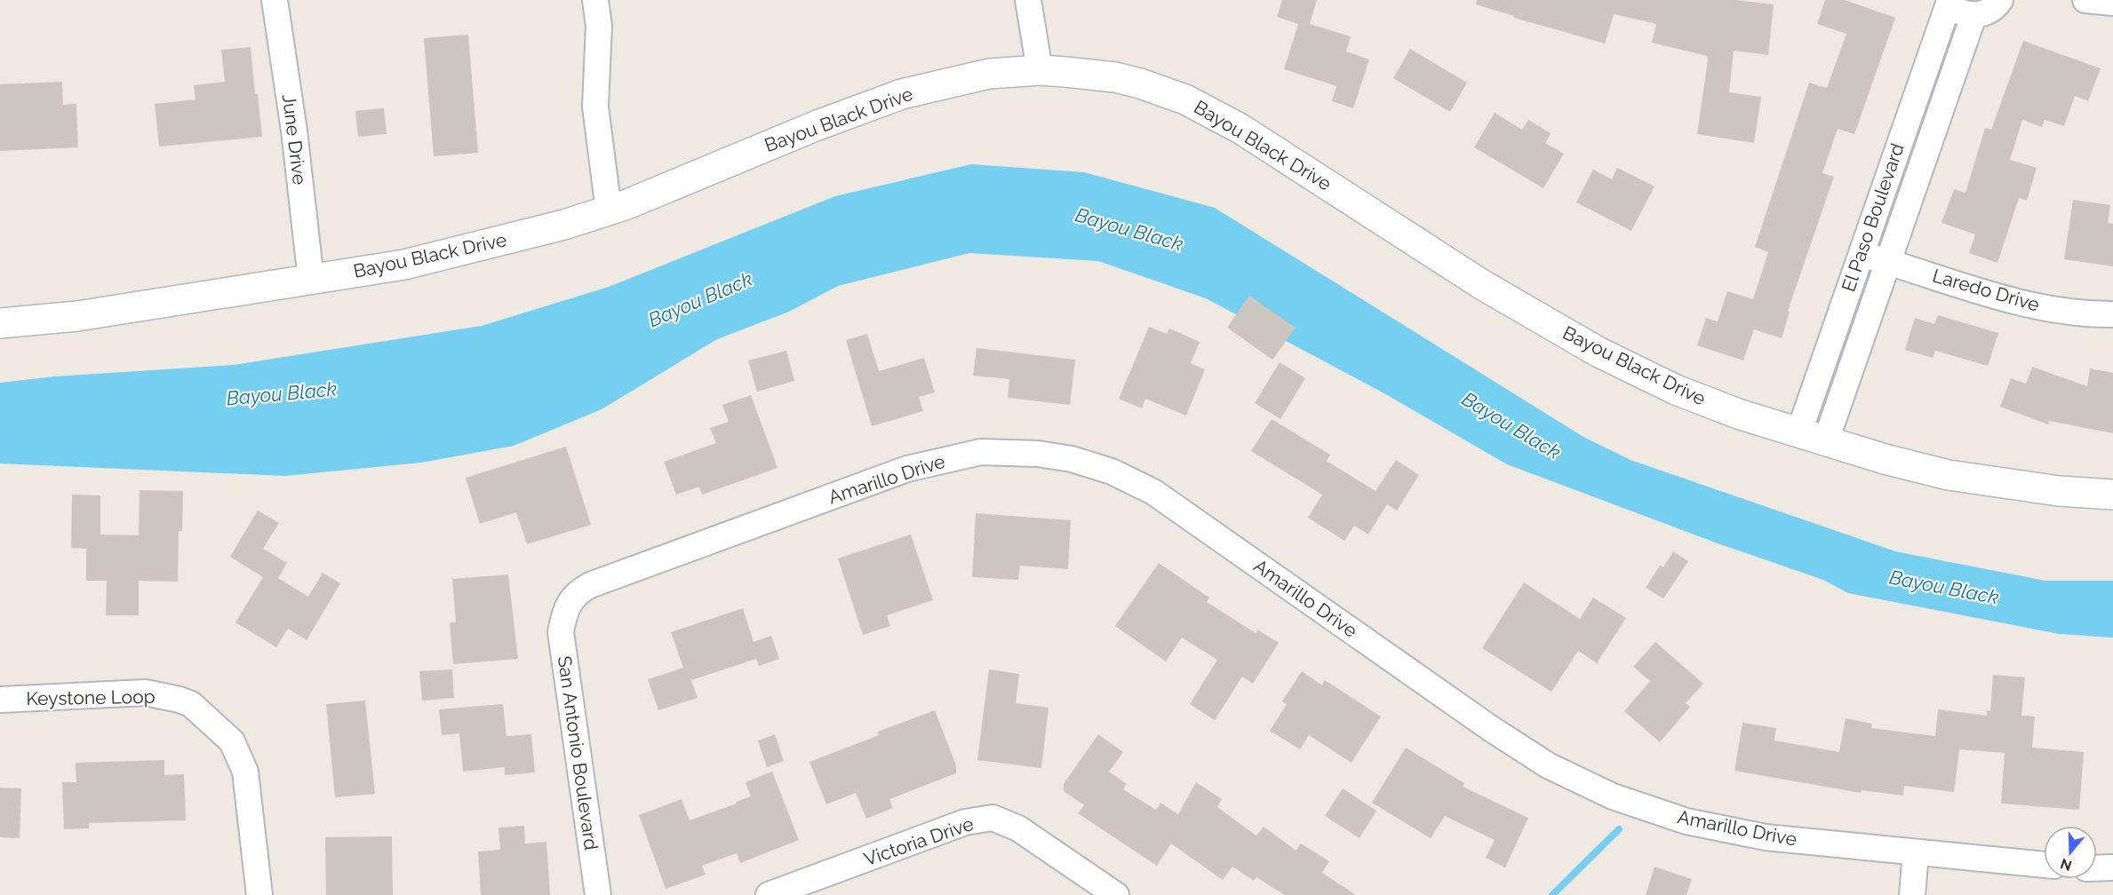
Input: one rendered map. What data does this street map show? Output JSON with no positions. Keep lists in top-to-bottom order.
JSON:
{
  "streets": {
    "main road": ["Bayou Black Drive"],
    "street": [
      "June Drive",
      "El Paso Boulevard",
      "Laredo Drive",
      "Amarillo Drive",
      "Keystone Loop",
      "San Antonio Boulevard",
      "Victoria Drive"
    ]
  },
  "crossings": [
    ["Bayou Black Drive", "June Drive"],
    ["Bayou Black Drive", "El Paso Boulevard"],
    ["El Paso Boulevard", "Laredo Drive"],
    ["Amarillo Drive", "San Antonio Boulevard"]
  ],
  "water": ["Bayou Black"],
  "north": "bottom"
}
